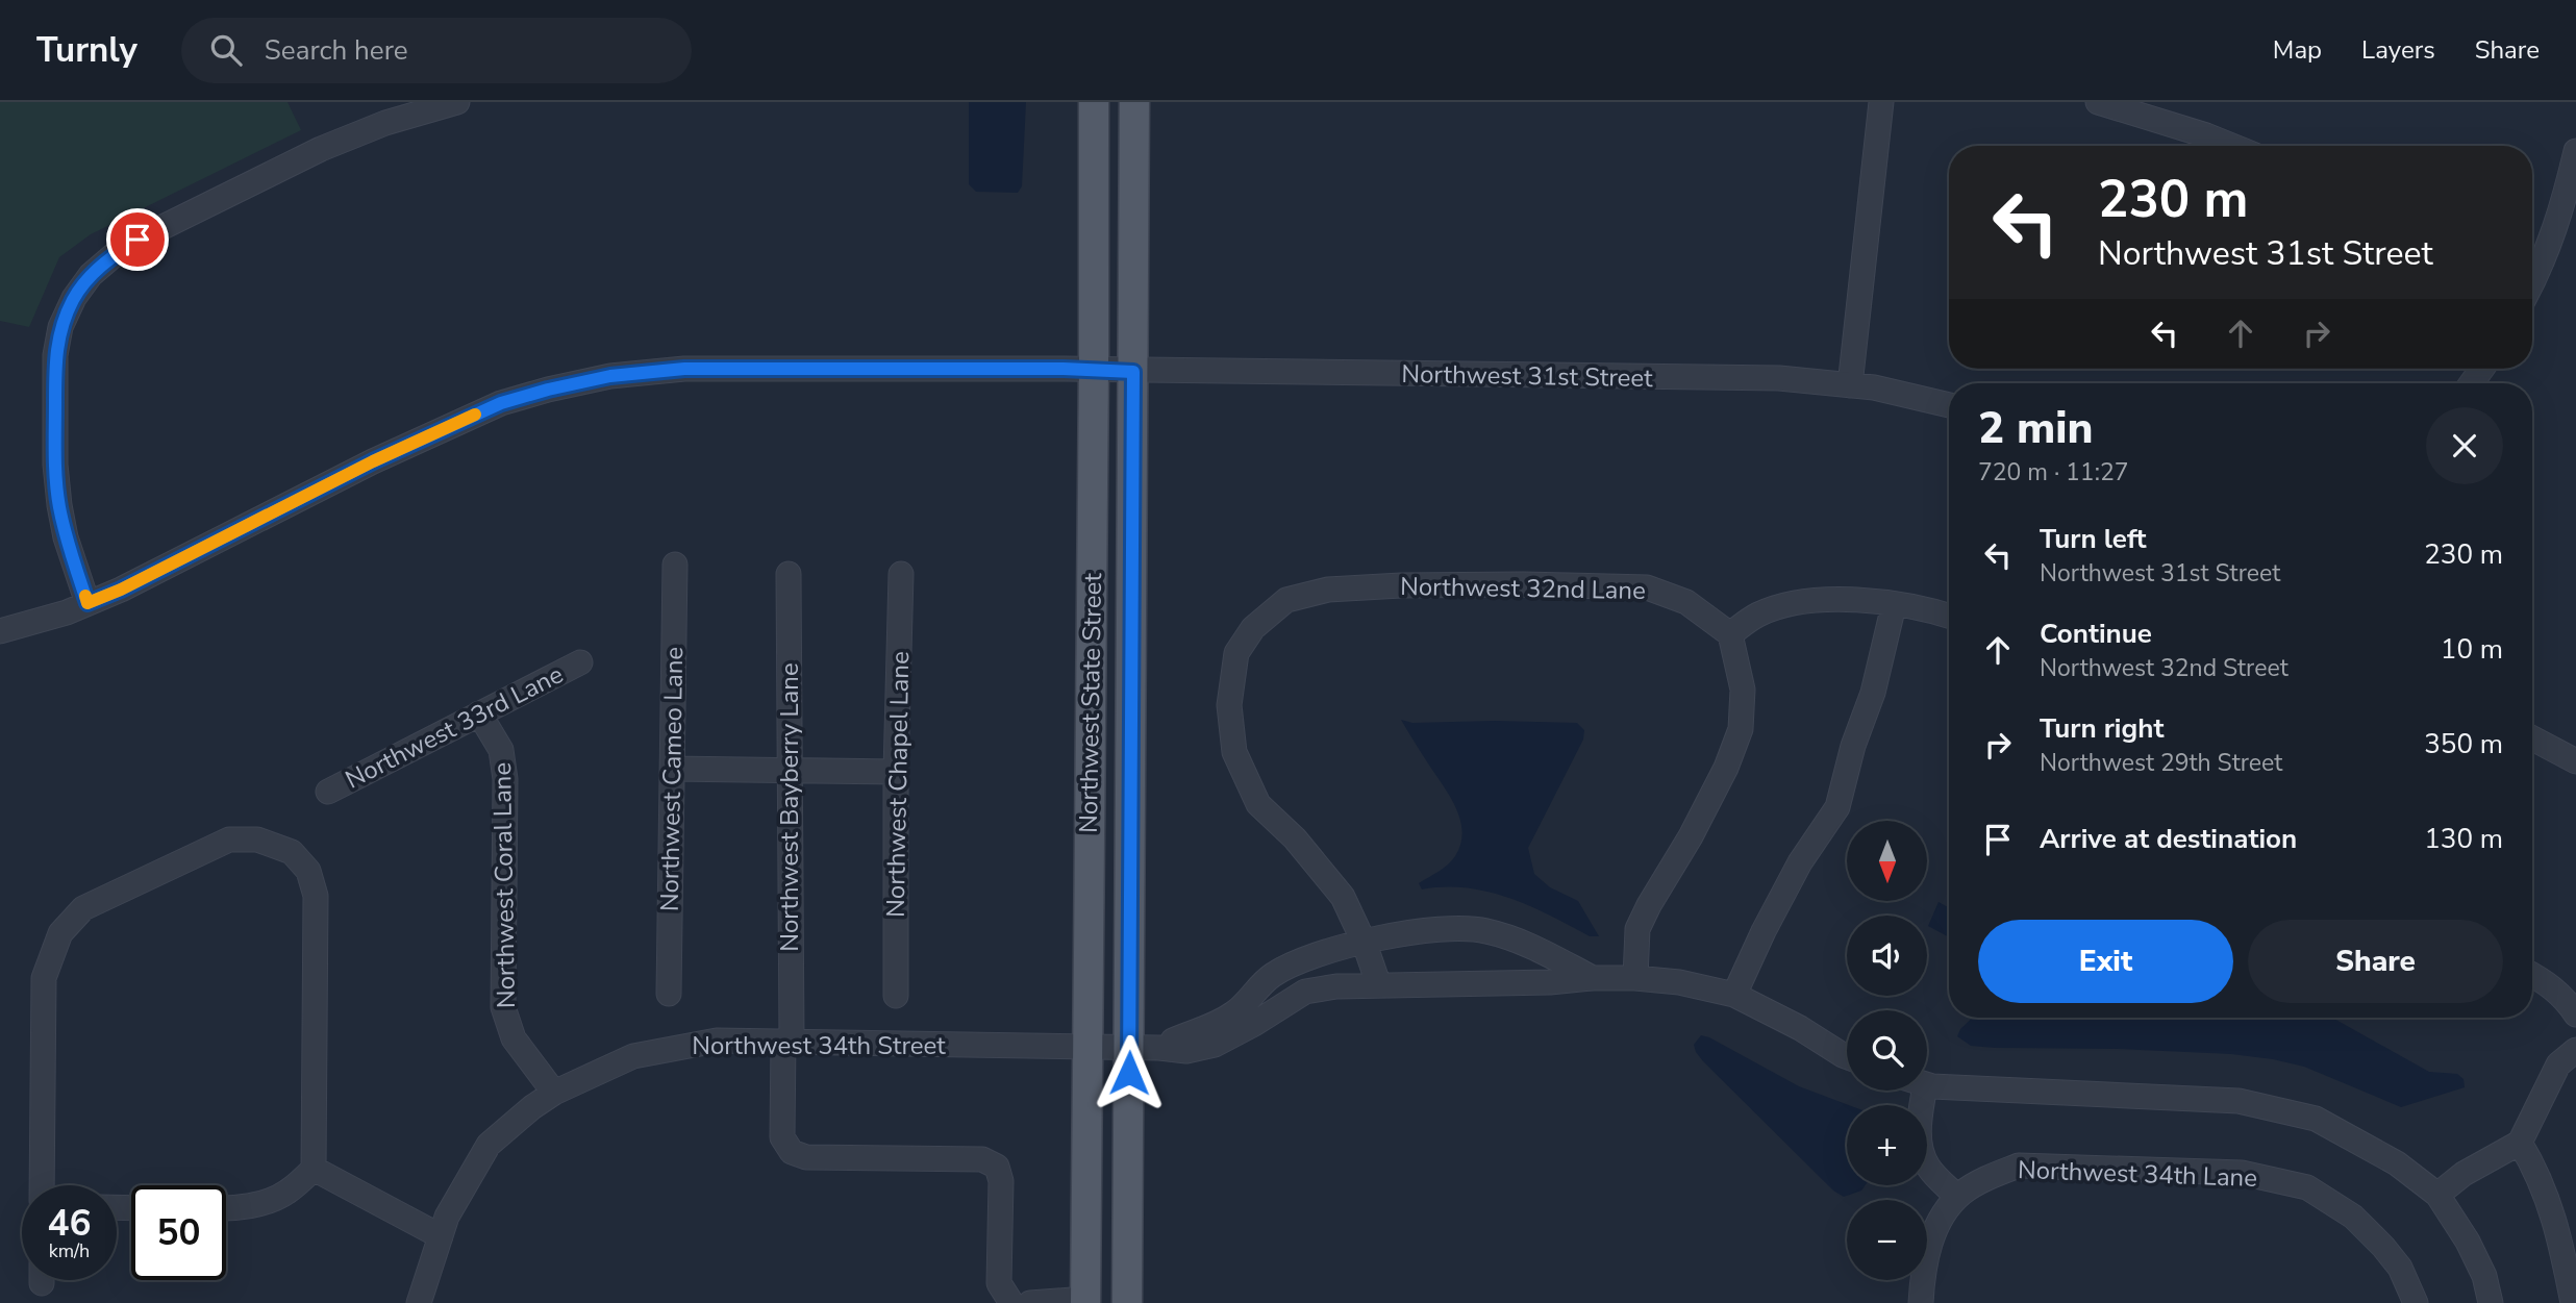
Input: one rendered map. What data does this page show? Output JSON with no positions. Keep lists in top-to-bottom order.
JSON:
{
  "streets": {
    "main road": ["Northwest State Street"],
    "street": [
      "Northwest 31st Street",
      "Northwest 32nd Lane",
      "Northwest 33rd Lane",
      "Northwest Cameo Lane",
      "Northwest Chapel Lane",
      "Northwest Bayberry Lane",
      "Northwest Coral Lane",
      "Northwest 34th Street",
      "Northwest 34th Lane"
    ]
  },
  "crossings": [
    ["Northwest 31st Street", "Northwest State Street"],
    ["Northwest State Street", "Northwest 34th Street"],
    ["Northwest 33rd Lane", "Northwest Coral Lane"],
    ["Northwest Bayberry Lane", "Northwest 34th Street"],
    ["Northwest Coral Lane", "Northwest 34th Street"]
  ],
  "north": "bottom",
  "page": {
    "header": "Turnly",
    "search": "Search here",
    "nav": ["Map", "Layers", "Share"],
    "turn": ["230 m", "Northwest 31st Street"],
    "heading": ["2 min", "720 m · 11:27"],
    "list": [
      {
        "name": "Turn left",
        "note": "Northwest 31st Street",
        "value": "230 m"
      },
      {
        "name": "Continue",
        "note": "Northwest 32nd Street",
        "value": "10 m"
      },
      {
        "name": "Turn right",
        "note": "Northwest 29th Street",
        "value": "350 m"
      },
      {
        "name": "Arrive at destination",
        "value": "130 m"
      }
    ],
    "map_buttons": ["+", "−"],
    "buttons": ["Exit", "Share"],
    "speed": "46 km/h",
    "limit": "50"
  }
}
